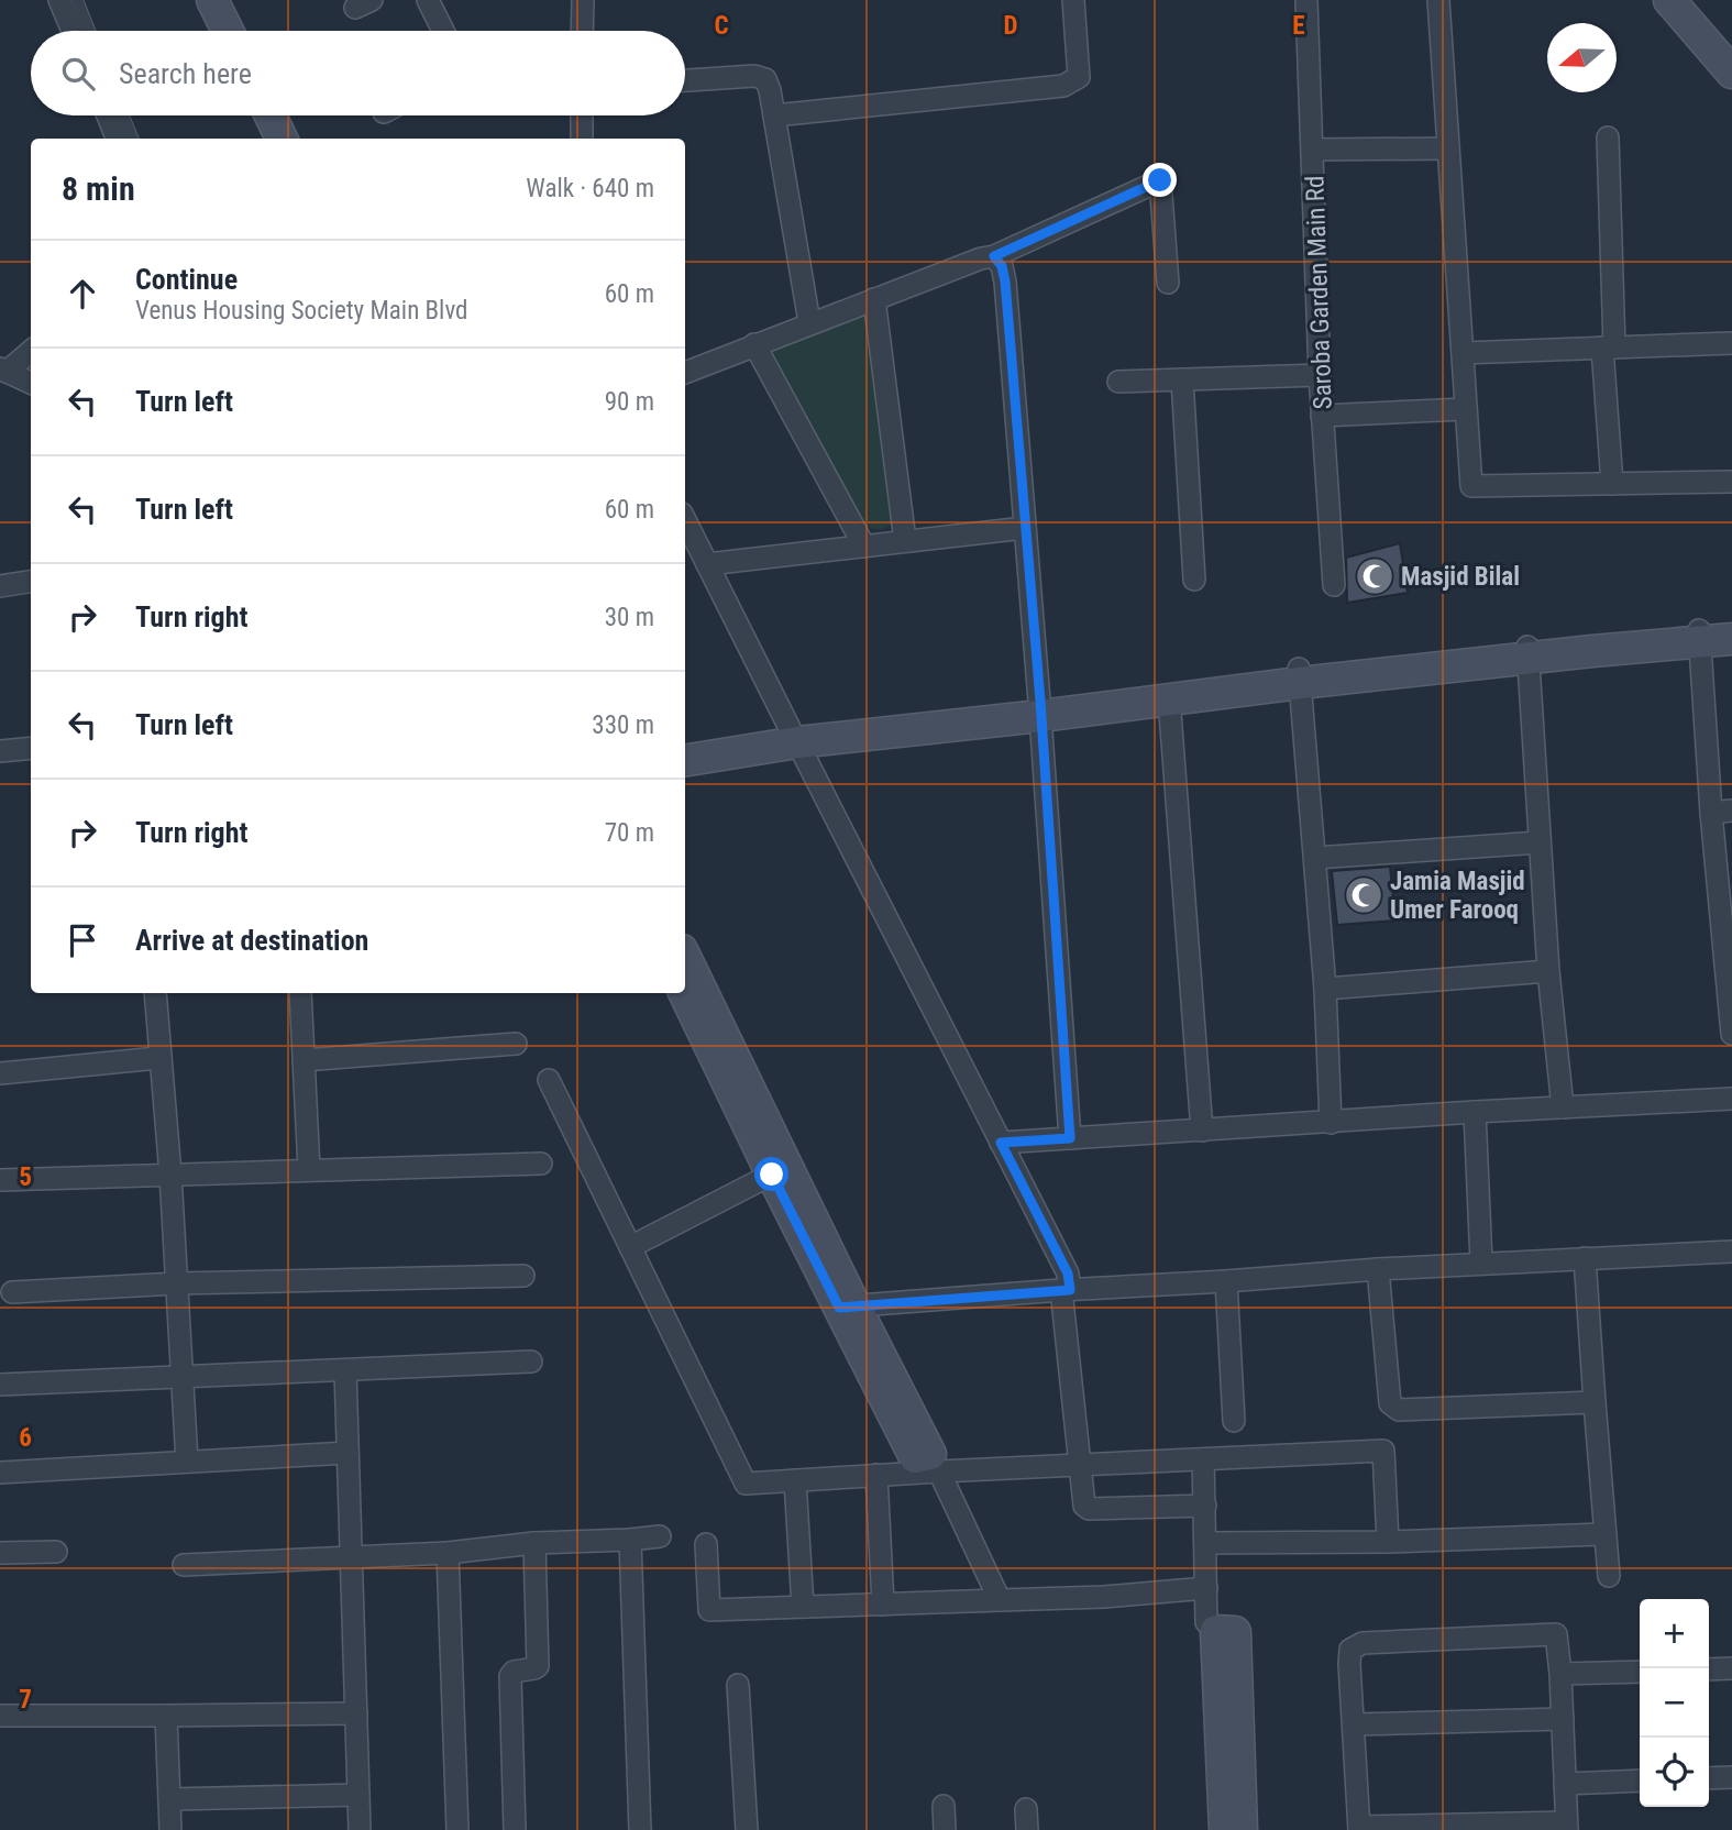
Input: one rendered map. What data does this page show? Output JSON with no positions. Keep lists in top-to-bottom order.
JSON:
{
  "streets": {
    "street": ["Saroba Garden Main Rd"]
  },
  "places": {
    "mosque": ["Masjid Bilal", "Jamia Masjid Umer Farooq"]
  },
  "north": "left",
  "page": {
    "search": "Search here",
    "heading": ["8 min", "Walk · 640 m"],
    "list": [
      ["Continue", "Venus Housing Society Main Blvd", "60 m"],
      ["Turn left", "90 m"],
      ["Turn left", "60 m"],
      ["Turn right", "30 m"],
      ["Turn left", "330 m"],
      ["Turn right", "70 m"],
      "Arrive at destination"
    ],
    "map_buttons": ["+", "−"]
  },
  "grid": {
    "columns": ["C", "D", "E"],
    "rows": ["5", "6", "7"]
  }
}
